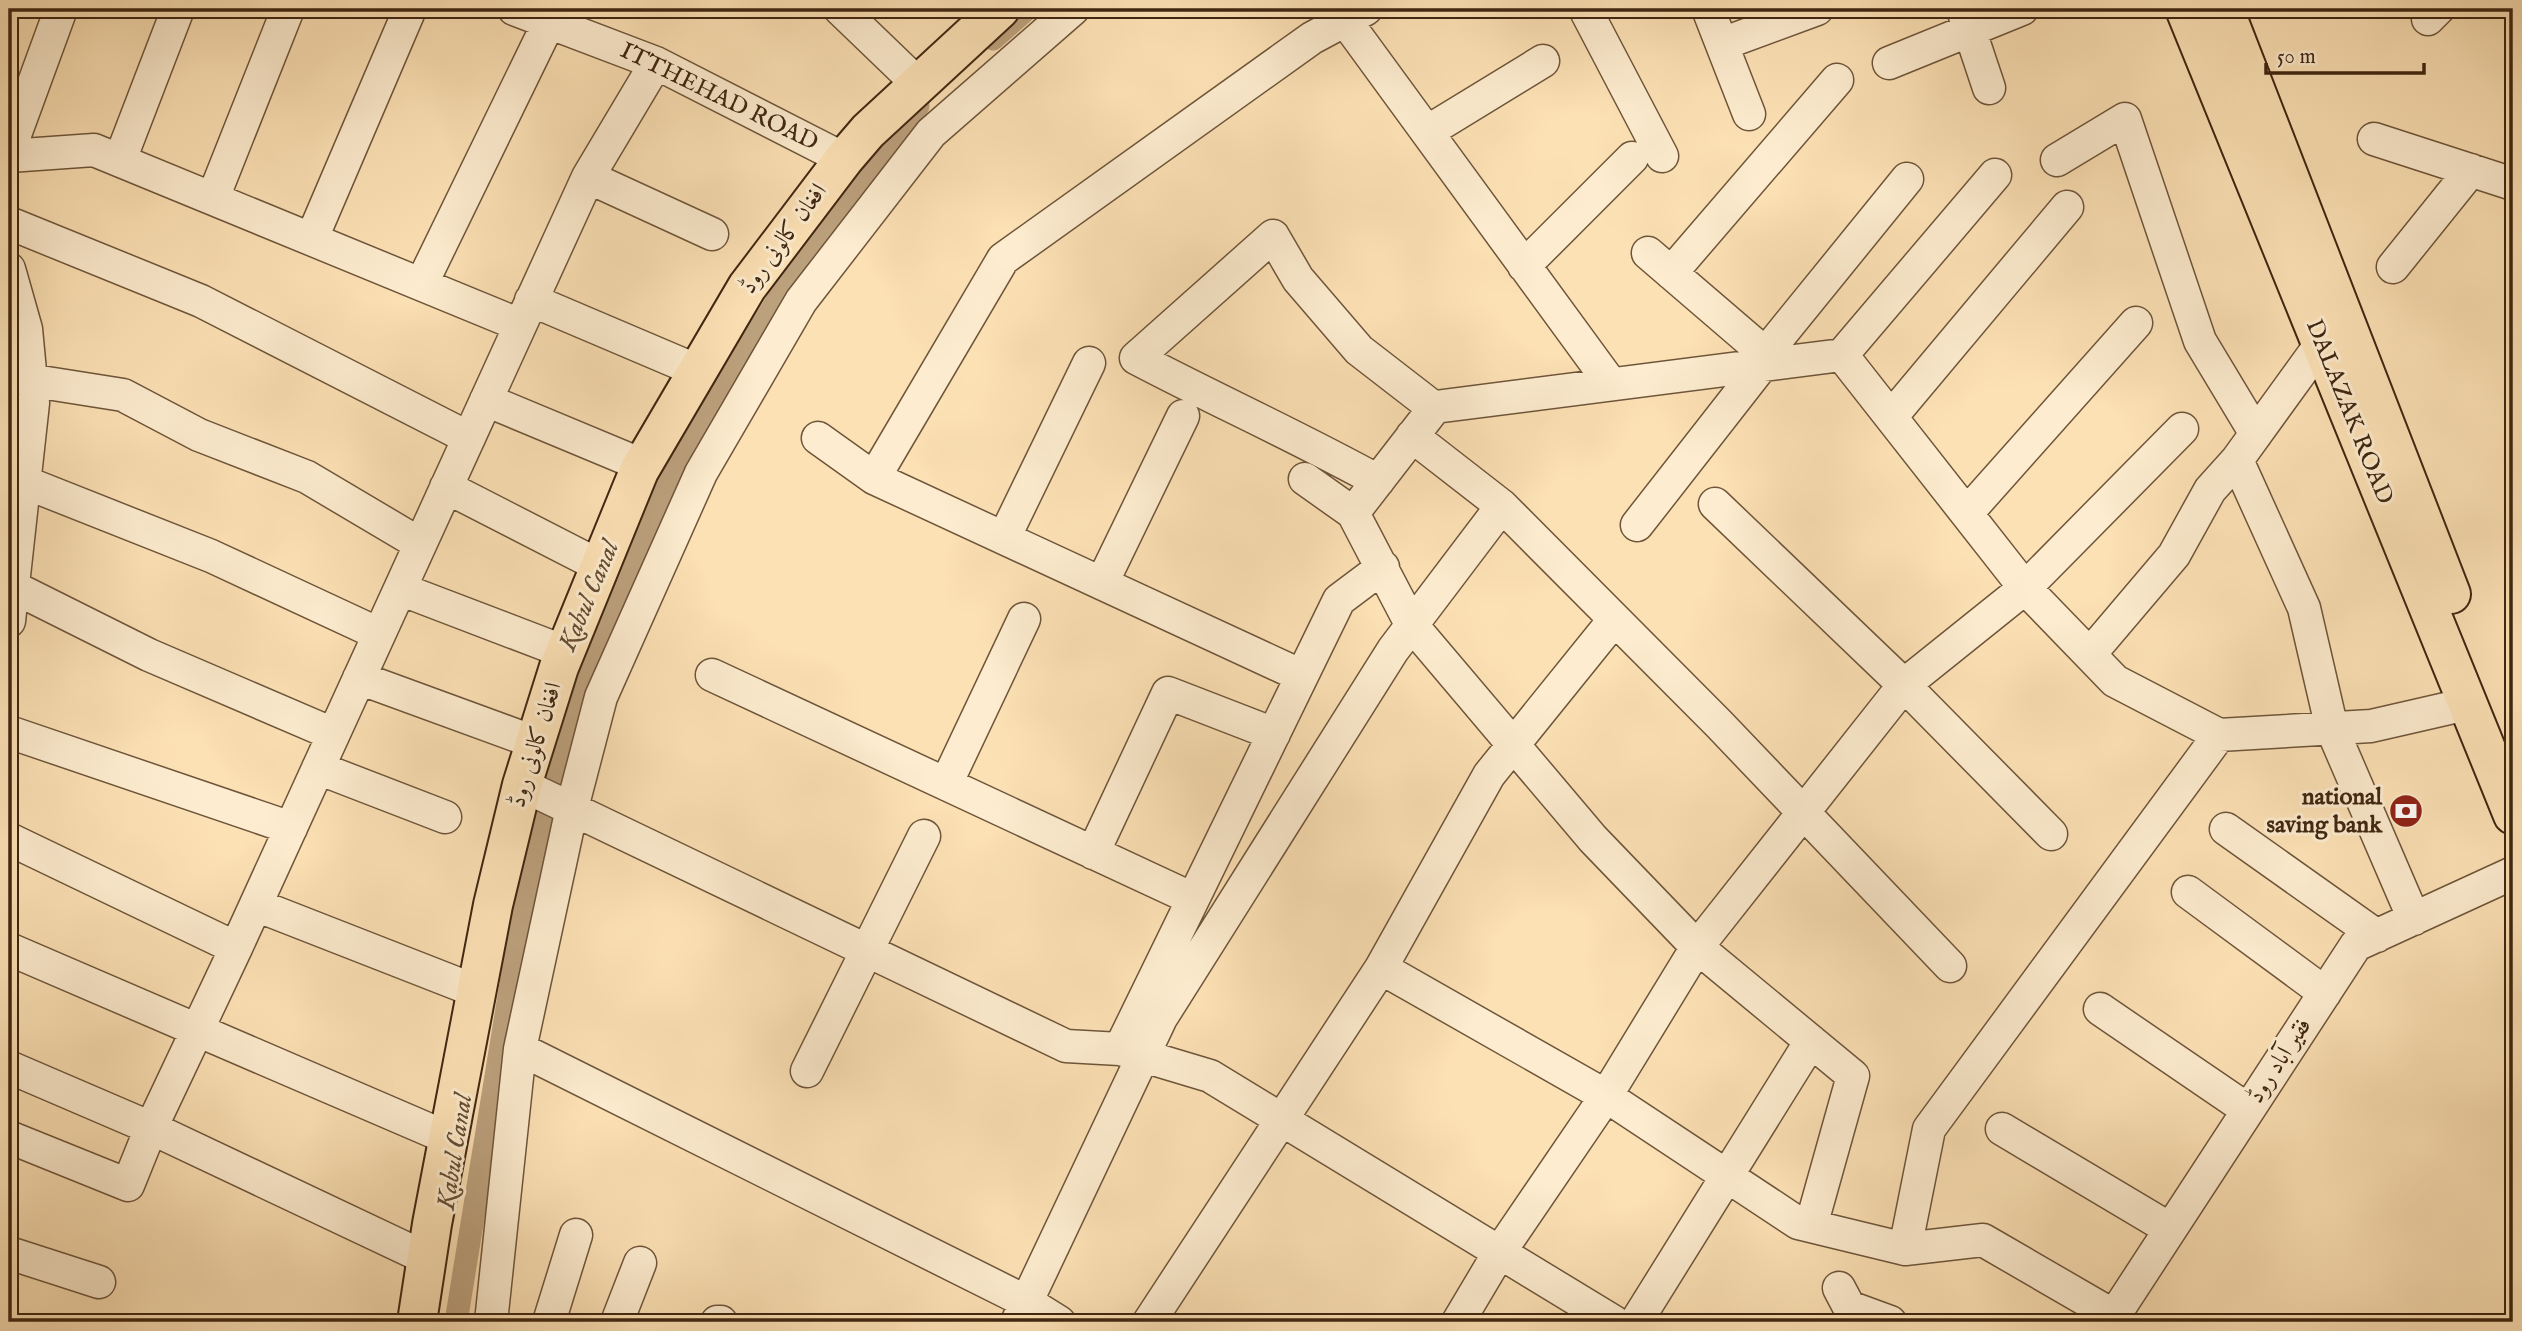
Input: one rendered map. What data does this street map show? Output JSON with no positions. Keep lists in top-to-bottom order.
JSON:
{
  "streets": {
    "main road": ["افغان کالونی روڈ", "DALAZAK ROAD"],
    "street": ["ITTHEHAD ROAD", "فقیر آباد روڈ"]
  },
  "crossings": [
    ["ITTHEHAD ROAD", "افغان کالونی روڈ"]
  ],
  "water": ["Kabul Canal"],
  "places": {
    "bank": ["national saving bank"]
  },
  "scale_bar": "50 m"
}
